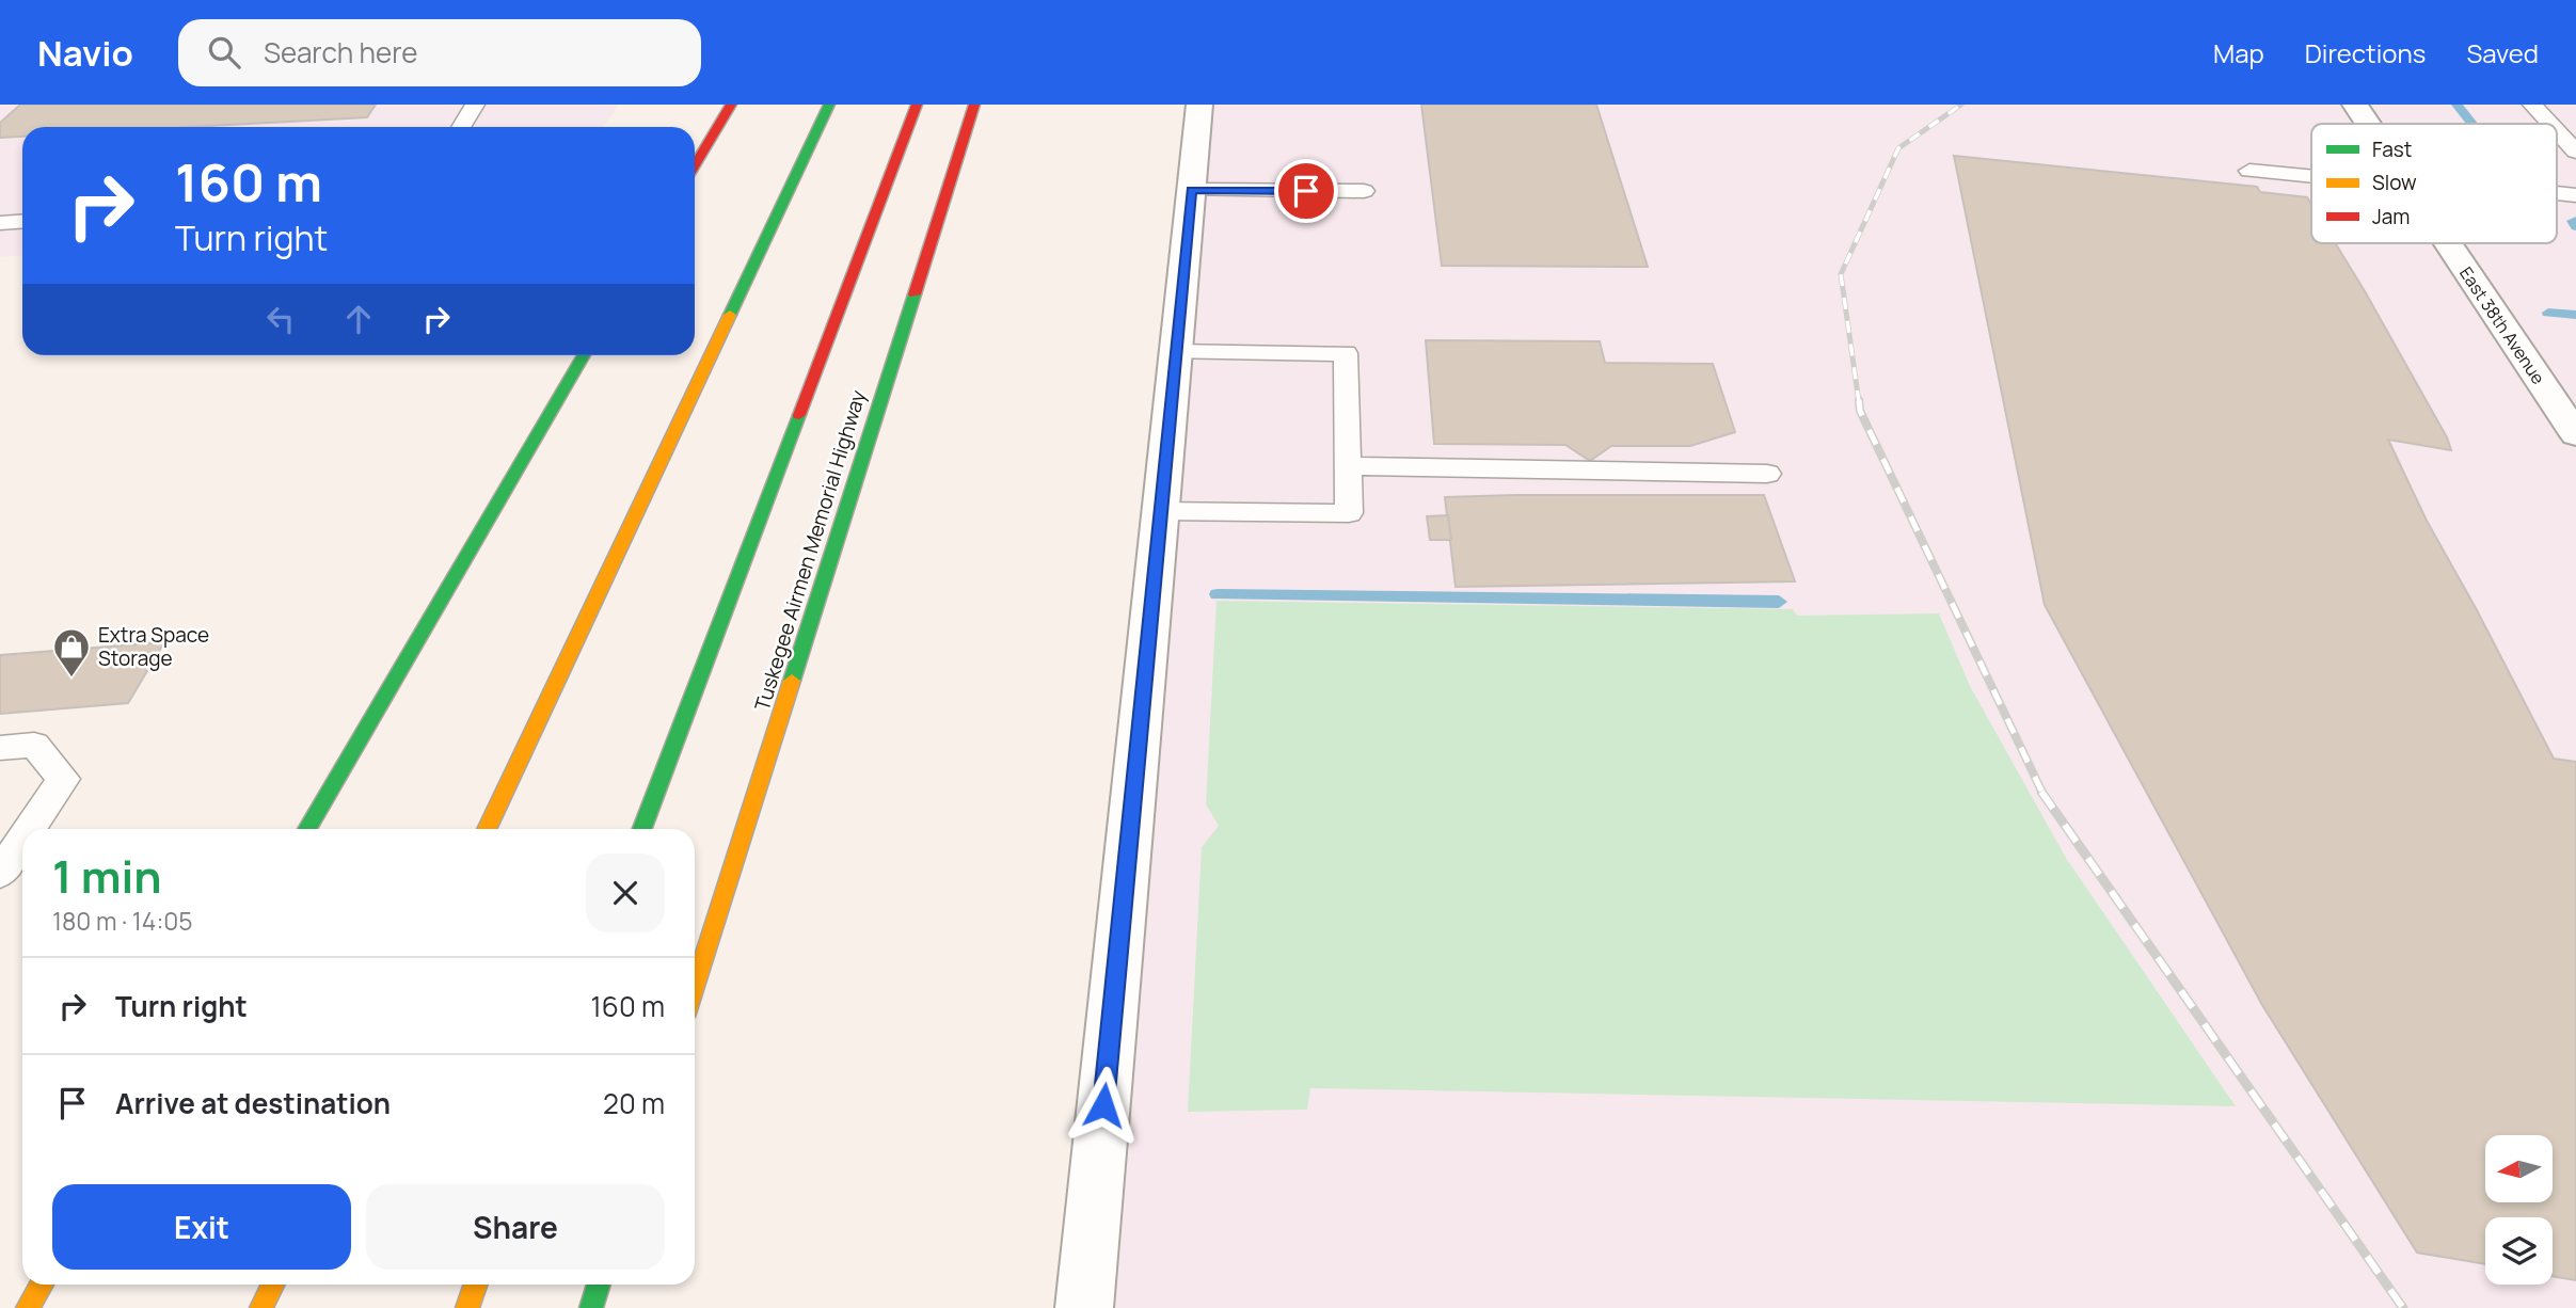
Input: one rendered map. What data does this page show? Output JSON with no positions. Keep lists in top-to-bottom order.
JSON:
{
  "streets": {
    "highway": ["Tuskegee Airmen Memorial Highway"],
    "street": ["East 38th Avenue"]
  },
  "places": {
    "shop": ["Extra Space Storage"]
  },
  "legend": ["Fast", "Slow", "Jam"],
  "north": "left",
  "page": {
    "header": "Navio",
    "search": "Search here",
    "nav": ["Map", "Directions", "Saved"],
    "turn": ["160 m", "Turn right"],
    "heading": ["1 min", "180 m · 14:05"],
    "list": [
      {
        "name": "Turn right",
        "value": "160 m"
      },
      {
        "name": "Arrive at destination",
        "value": "20 m"
      }
    ],
    "buttons": ["Exit", "Share"]
  }
}
